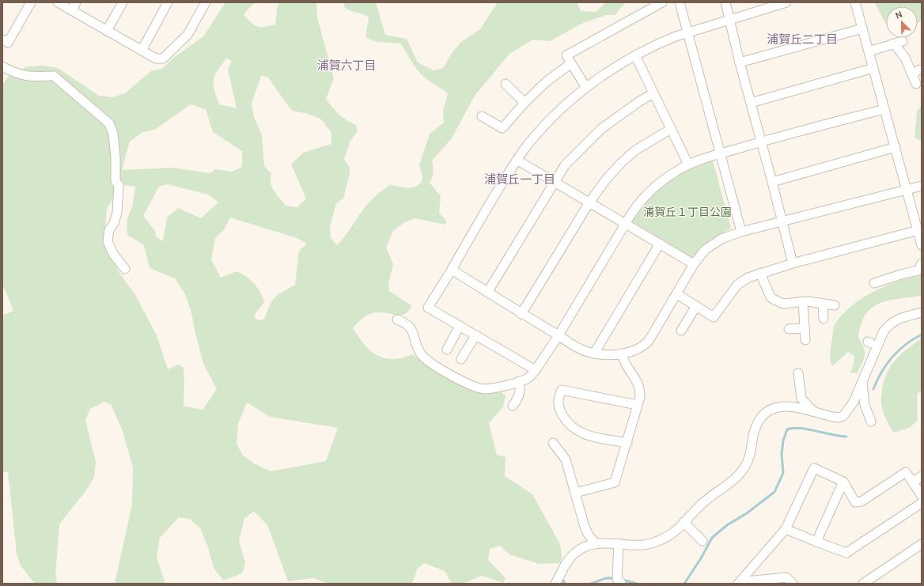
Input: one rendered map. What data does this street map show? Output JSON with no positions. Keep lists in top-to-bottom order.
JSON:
{
  "districts": ["浦賀丘二丁目", "浦賀六丁目", "浦賀丘一丁目"],
  "parks": ["浦賀丘１丁目公園"],
  "north": "top left"
}
